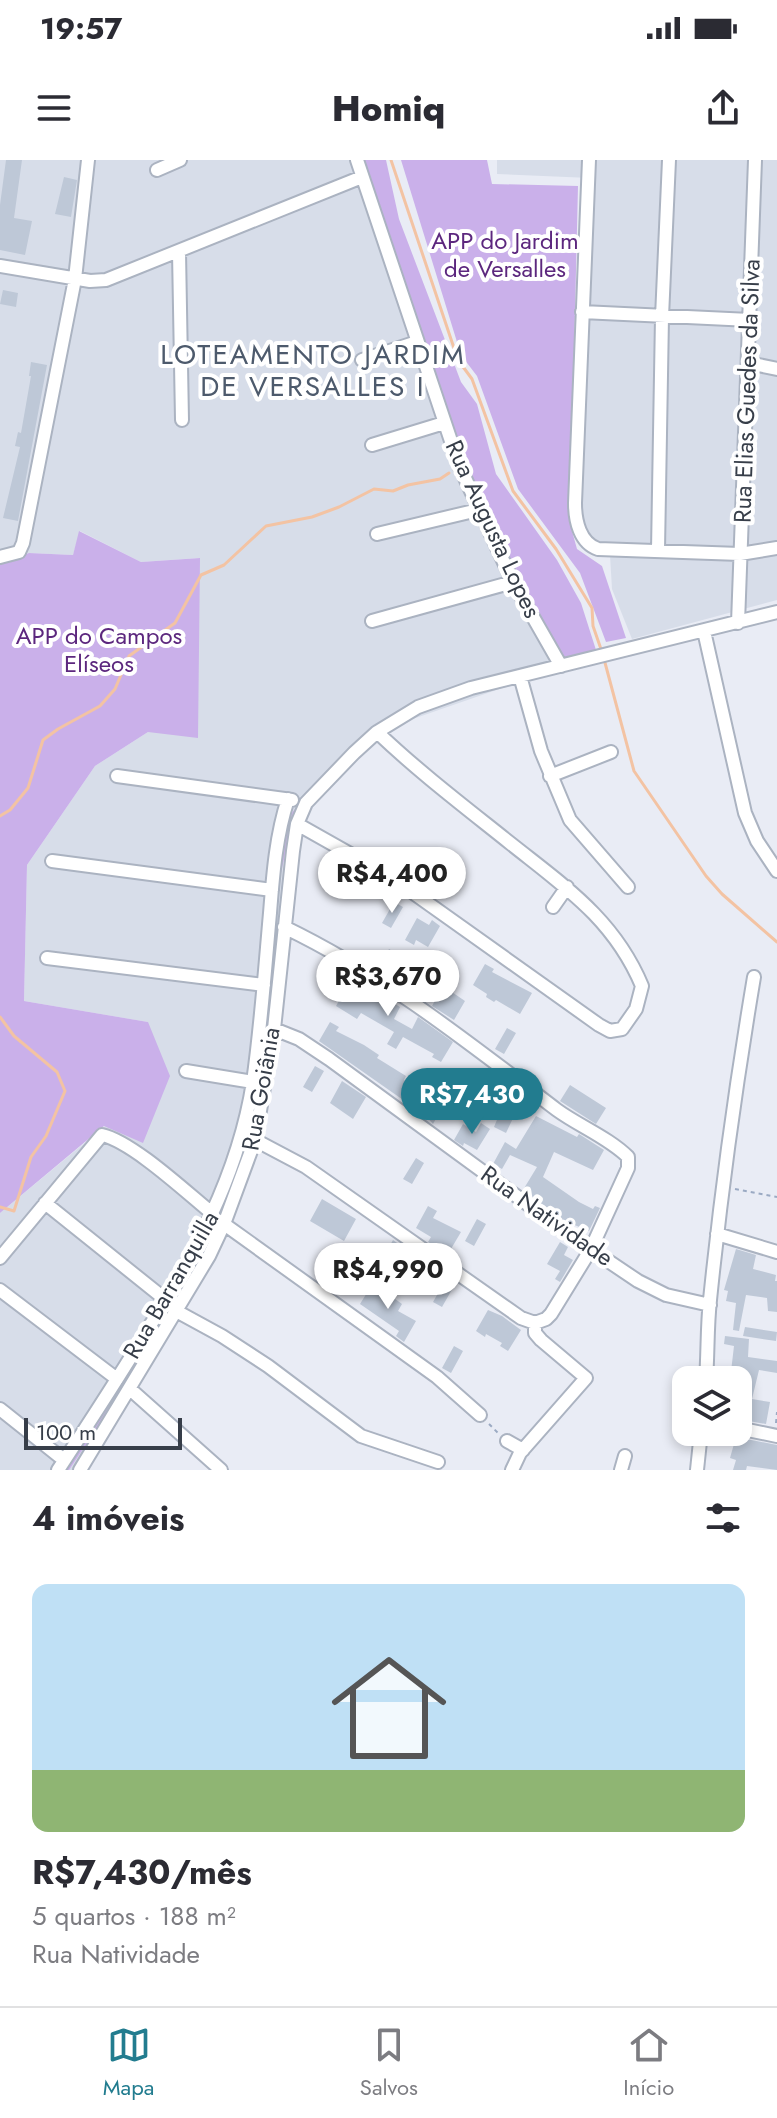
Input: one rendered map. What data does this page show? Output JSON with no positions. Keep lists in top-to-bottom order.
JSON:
{
  "streets": {
    "street": [
      "Rua Elias Guedes da Silva",
      "Rua Augusta Lopes",
      "Rua Goiânia",
      "Rua Natividade",
      "Rua Barranquilla"
    ]
  },
  "crossings": [
    ["Rua Elias Guedes da Silva", "Rua Goiânia"],
    ["Rua Augusta Lopes", "Rua Goiânia"],
    ["Rua Goiânia", "Rua Natividade"],
    ["Rua Goiânia", "Rua Barranquilla"]
  ],
  "districts": ["LOTEAMENTO JARDIM DE VERSALLES I"],
  "parks": ["APP do Jardim de Versalles", "APP do Campos Elíseos"],
  "scale_bar": "100 m",
  "page": {
    "status": "19:57",
    "header": "Homiq",
    "price": [
      "R$4,400",
      "R$3,670",
      "R$7,430",
      "R$4,990"
    ],
    "scale": "100 m",
    "heading": "4 imóveis",
    "list": [
      {
        "name": "R$7,430/mês",
        "note": "5 quartos · 188 m² · Rua Natividade"
      }
    ],
    "tabs": ["Mapa", "Salvos", "Início"]
  }
}
